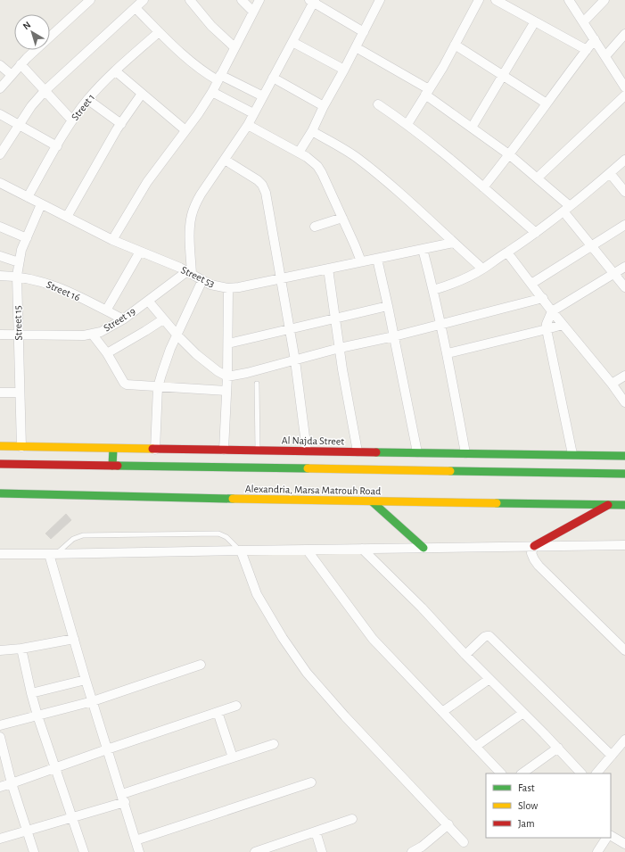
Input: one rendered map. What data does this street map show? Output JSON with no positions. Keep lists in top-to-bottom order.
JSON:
{
  "streets": {
    "main road": ["Al Najda Street", "Alexandria, Marsa Matrouh Road"],
    "street": [
      "Street 1",
      "Street 53",
      "Street 16",
      "Street 19",
      "Street 15"
    ]
  },
  "crossings": [
    ["Street 1", "Street 53"],
    ["Street 53", "Street 19"],
    ["Street 53", "Street 15"],
    ["Street 16", "Street 19"],
    ["Street 16", "Street 15"],
    ["Street 19", "Street 15"],
    ["Street 15", "Al Najda Street"]
  ],
  "legend": ["Fast", "Slow", "Jam"],
  "north": "top left"
}
